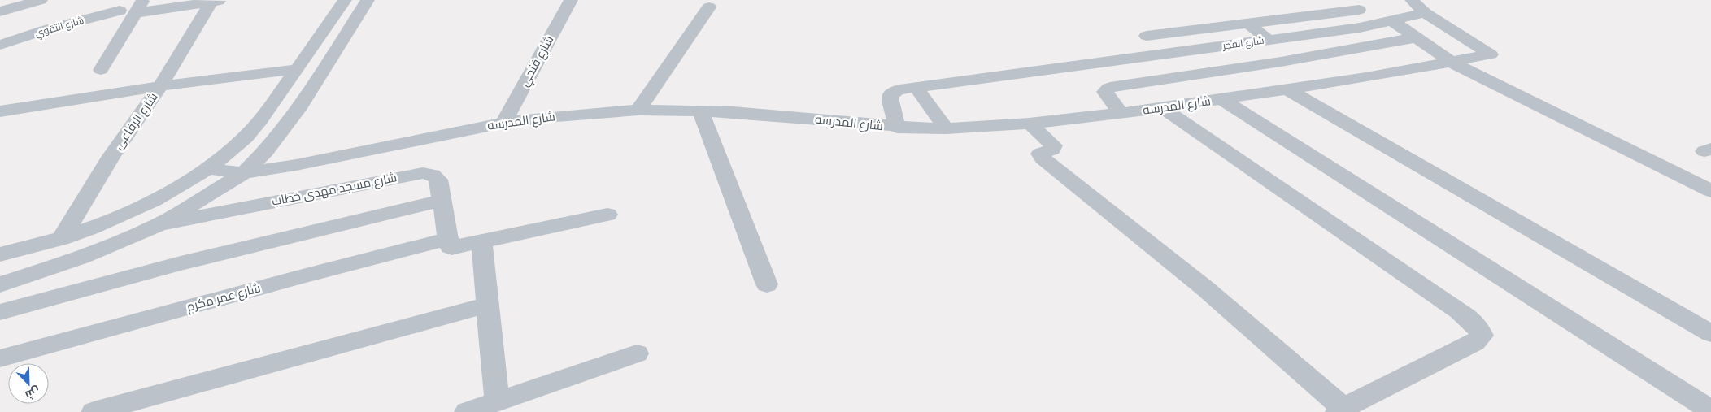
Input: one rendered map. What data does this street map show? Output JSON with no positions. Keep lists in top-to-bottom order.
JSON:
{
  "streets": {
    "street": [
      "شارع التقوي",
      "شارع الفجر",
      "شارع فتحي",
      "شارع المدرسه",
      "شارع الرفاعى",
      "شارع مسجد مهدى خطاب",
      "شارع عمر مكرم"
    ]
  },
  "crossings": [
    ["شارع التقوي", "شارع الرفاعى"],
    ["شارع الفجر", "شارع المدرسه"],
    ["شارع فتحي", "شارع المدرسه"],
    ["شارع مسجد مهدى خطاب", "شارع عمر مكرم"]
  ],
  "north": "bottom right"
}
